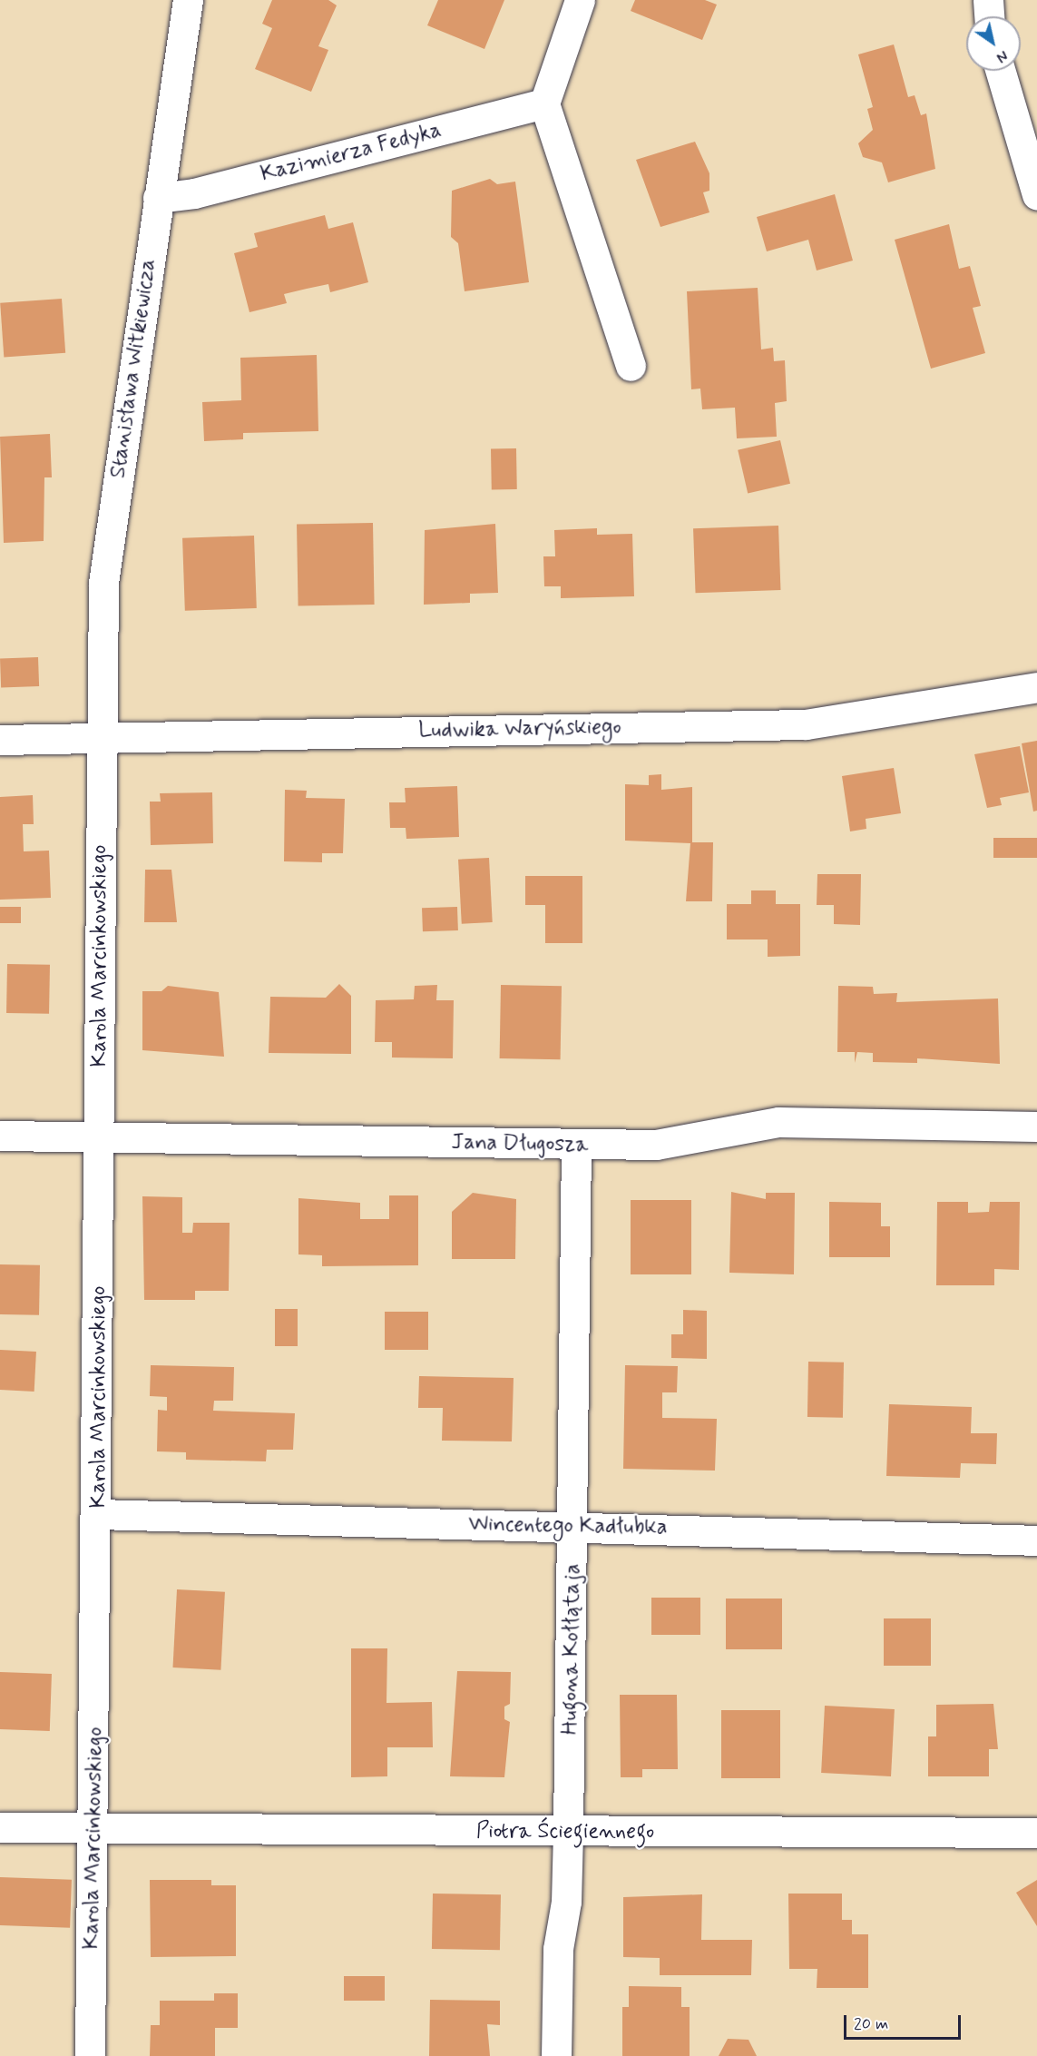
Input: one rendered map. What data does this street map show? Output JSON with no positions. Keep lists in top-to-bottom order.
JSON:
{
  "streets": {
    "street": [
      "Kazimierza Fedyka",
      "Stanisława Witkiewicza",
      "Ludwika Waryńskiego",
      "Karola Marcinkowskiego",
      "Jana Długosza",
      "Wincentego Kadłubka",
      "Hugona Kołłątaja",
      "Piotra Ściegiennego"
    ]
  },
  "crossings": [
    ["Kazimierza Fedyka", "Stanisława Witkiewicza"],
    ["Stanisława Witkiewicza", "Ludwika Waryńskiego"],
    ["Stanisława Witkiewicza", "Karola Marcinkowskiego"],
    ["Ludwika Waryńskiego", "Karola Marcinkowskiego"],
    ["Karola Marcinkowskiego", "Jana Długosza"],
    ["Karola Marcinkowskiego", "Wincentego Kadłubka"],
    ["Karola Marcinkowskiego", "Piotra Ściegiennego"],
    ["Jana Długosza", "Hugona Kołłątaja"],
    ["Wincentego Kadłubka", "Hugona Kołłątaja"],
    ["Hugona Kołłątaja", "Piotra Ściegiennego"]
  ],
  "scale_bar": "20 m",
  "north": "bottom right"
}
